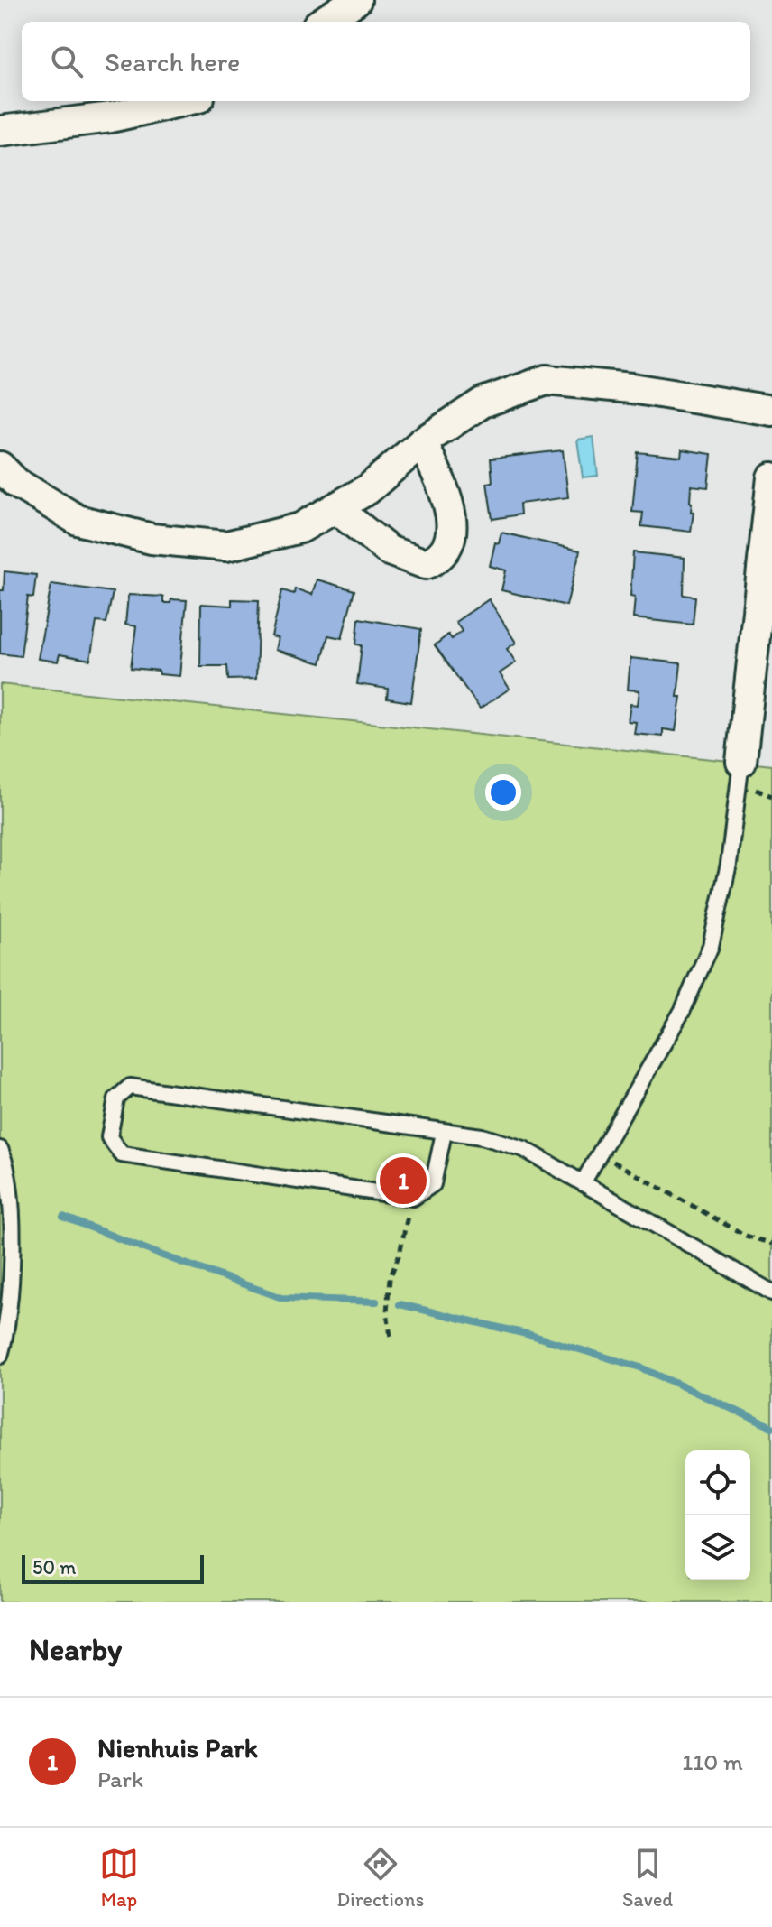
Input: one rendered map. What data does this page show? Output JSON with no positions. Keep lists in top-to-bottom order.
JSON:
{
  "scale_bar": "50 m",
  "page": {
    "search": "Search here",
    "pins": "1",
    "scale": "50 m",
    "heading": "Nearby",
    "list": [
      {
        "mark": "1",
        "name": "Nienhuis Park",
        "note": "Park",
        "value": "110 m"
      }
    ],
    "nav": ["Map", "Directions", "Saved"]
  }
}
